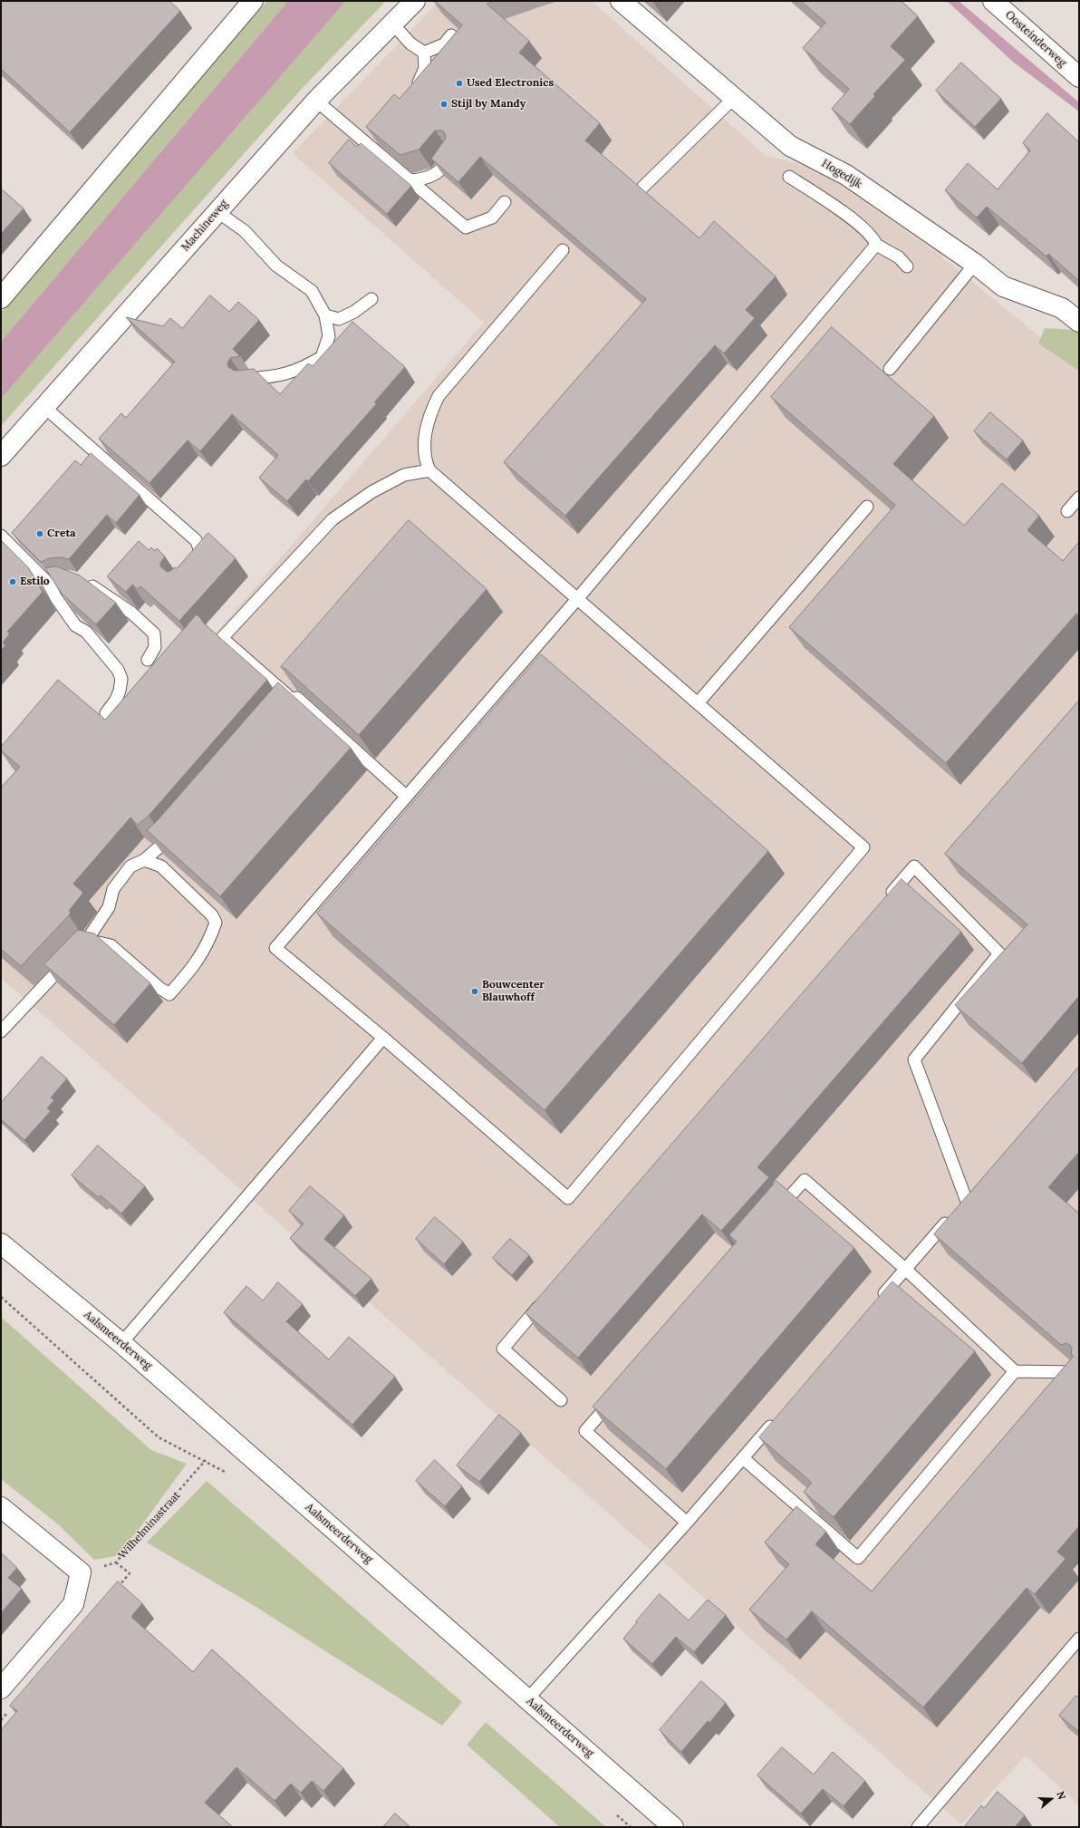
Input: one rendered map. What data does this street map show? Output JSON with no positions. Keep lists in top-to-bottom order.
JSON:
{
  "streets": {
    "street": [
      "Oosteinderweg",
      "Hogedijk",
      "Machineweg",
      "Aalsmeerderweg"
    ],
    "path": ["Wilhelminastraat"]
  },
  "places": [
    "Used Electronics",
    "Stijl by Mandy",
    "Creta",
    "Estilo",
    "Bouwcenter Blauwhoff"
  ],
  "north": "right"
}
